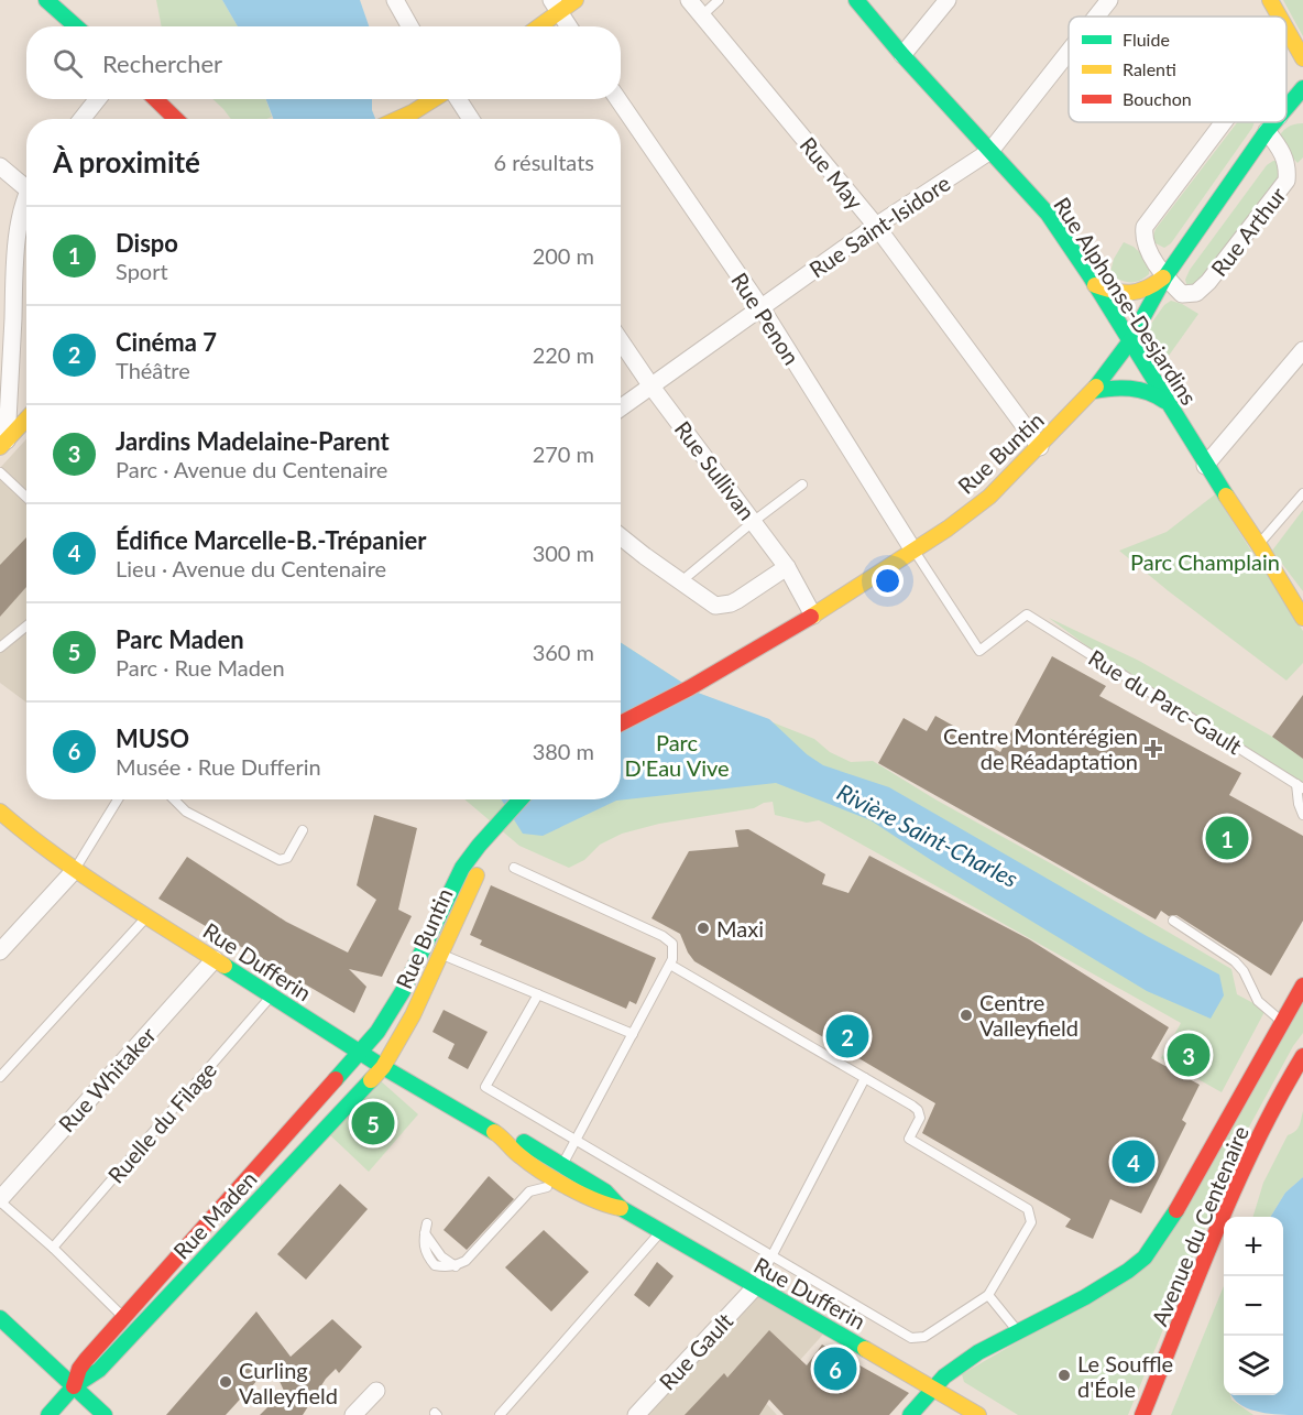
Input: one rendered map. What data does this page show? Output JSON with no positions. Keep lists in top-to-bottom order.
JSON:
{
  "streets": {
    "street": [
      "Rue May",
      "Rue Saint-Isidore",
      "Rue Arthur",
      "Rue Alphonse-Desjardins",
      "Rue Penon",
      "Rue Buntin",
      "Rue Sullivan",
      "Rue Dufferin",
      "Rue Whitaker",
      "Rue Maden",
      "Avenue du Centenaire",
      "Rue Gault"
    ],
    "lane": ["Rue du Parc-Gault", "Ruelle du Filage"]
  },
  "crossings": [
    ["Rue May", "Rue Saint-Isidore"],
    ["Rue May", "Rue Buntin"],
    ["Rue Saint-Isidore", "Rue Alphonse-Desjardins"],
    ["Rue Saint-Isidore", "Rue Penon"],
    ["Rue Saint-Isidore", "Rue Sullivan"],
    ["Rue Arthur", "Rue Buntin"],
    ["Rue Alphonse-Desjardins", "Rue Buntin"],
    ["Rue Penon", "Rue Buntin"],
    ["Rue Penon", "Rue du Parc-Gault"],
    ["Rue Buntin", "Rue Sullivan"],
    ["Rue Buntin", "Rue du Parc-Gault"],
    ["Rue Buntin", "Rue Dufferin"],
    ["Rue Buntin", "Rue Maden"],
    ["Rue Dufferin", "Rue Whitaker"],
    ["Rue Dufferin", "Ruelle du Filage"],
    ["Rue Dufferin", "Rue Maden"],
    ["Rue Dufferin", "Avenue du Centenaire"],
    ["Rue Dufferin", "Rue Gault"]
  ],
  "water": ["Rivière Saint-Charles"],
  "parks": ["Parc Champlain", "Parc D'Eau Vive"],
  "places": {
    "health": ["Centre Montérégien de Réadaptation"],
    "other": [
      "Maxi",
      "Centre Valleyfield",
      "Le Souffle d'Éole",
      "Curling Valleyfield"
    ]
  },
  "legend": ["Fluide", "Ralenti", "Bouchon"],
  "page": {
    "search": "Rechercher",
    "heading": ["À proximité", "6 résultats"],
    "list": [
      {
        "mark": "1",
        "name": "Dispo",
        "note": "Sport",
        "value": "200 m"
      },
      {
        "mark": "2",
        "name": "Cinéma 7",
        "note": "Théâtre",
        "value": "220 m"
      },
      {
        "mark": "3",
        "name": "Jardins Madelaine-Parent",
        "note": "Parc · Avenue du Centenaire",
        "value": "270 m"
      },
      {
        "mark": "4",
        "name": "Édifice Marcelle-B.-Trépanier",
        "note": "Lieu · Avenue du Centenaire",
        "value": "300 m"
      },
      {
        "mark": "5",
        "name": "Parc Maden",
        "note": "Parc · Rue Maden",
        "value": "360 m"
      },
      {
        "mark": "6",
        "name": "MUSO",
        "note": "Musée · Rue Dufferin",
        "value": "380 m"
      }
    ],
    "pins": [
      "1",
      "2",
      "3",
      "5",
      "4",
      "6"
    ],
    "map_buttons": ["+", "−"]
  }
}
